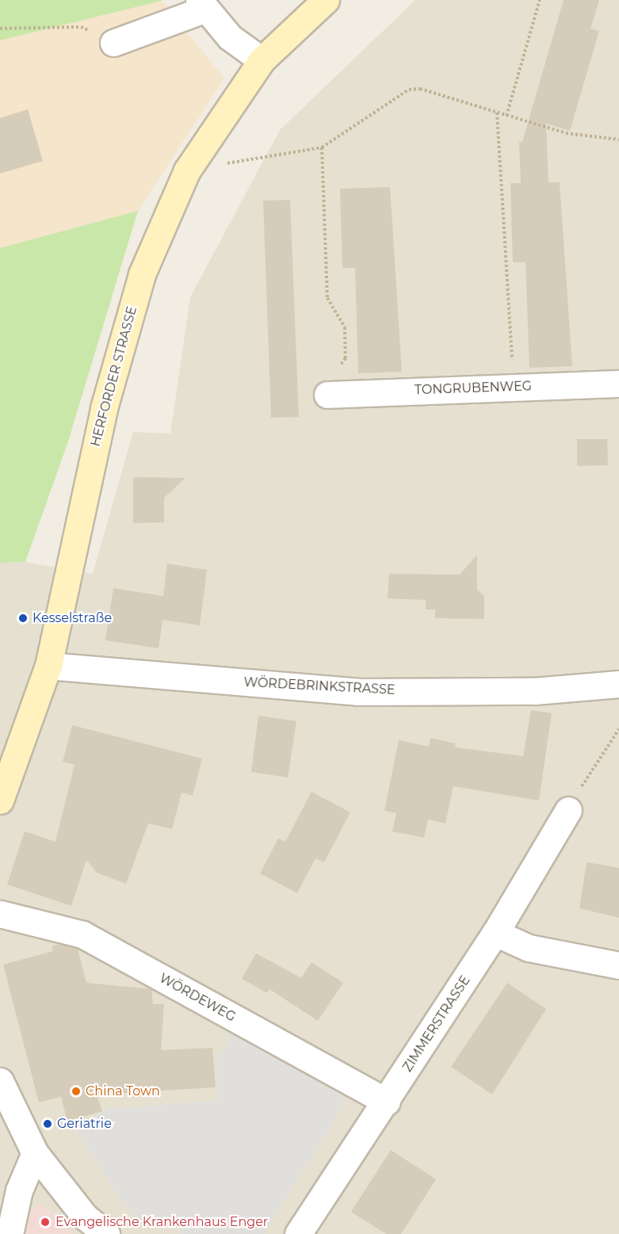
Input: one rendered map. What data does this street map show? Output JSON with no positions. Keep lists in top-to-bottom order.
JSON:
{
  "streets": {
    "main road": ["HERFORDER STRASSE"],
    "street": [
      "TONGRUBENWEG",
      "WÖRDEBRINKSTRASSE",
      "WÖRDEWEG",
      "ZIMMERSTRASSE"
    ]
  },
  "crossings": [
    ["HERFORDER STRASSE", "WÖRDEBRINKSTRASSE"],
    ["WÖRDEWEG", "ZIMMERSTRASSE"]
  ],
  "places": [
    "Kesselstraße",
    "China Town",
    "Geriatrie",
    "Evangelische Krankenhaus Enger"
  ]
}
